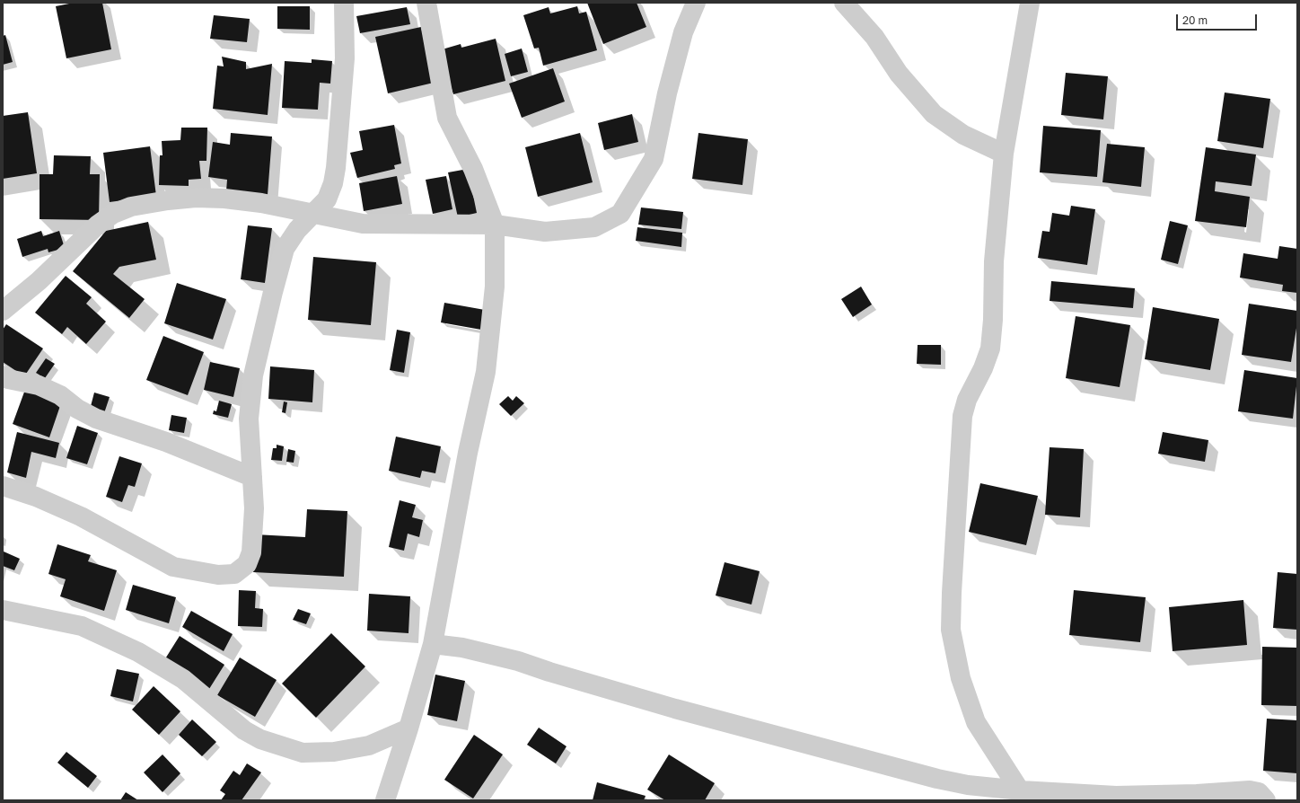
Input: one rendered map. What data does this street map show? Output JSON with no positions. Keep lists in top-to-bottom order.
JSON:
{
  "scale_bar": "20 m"
}
